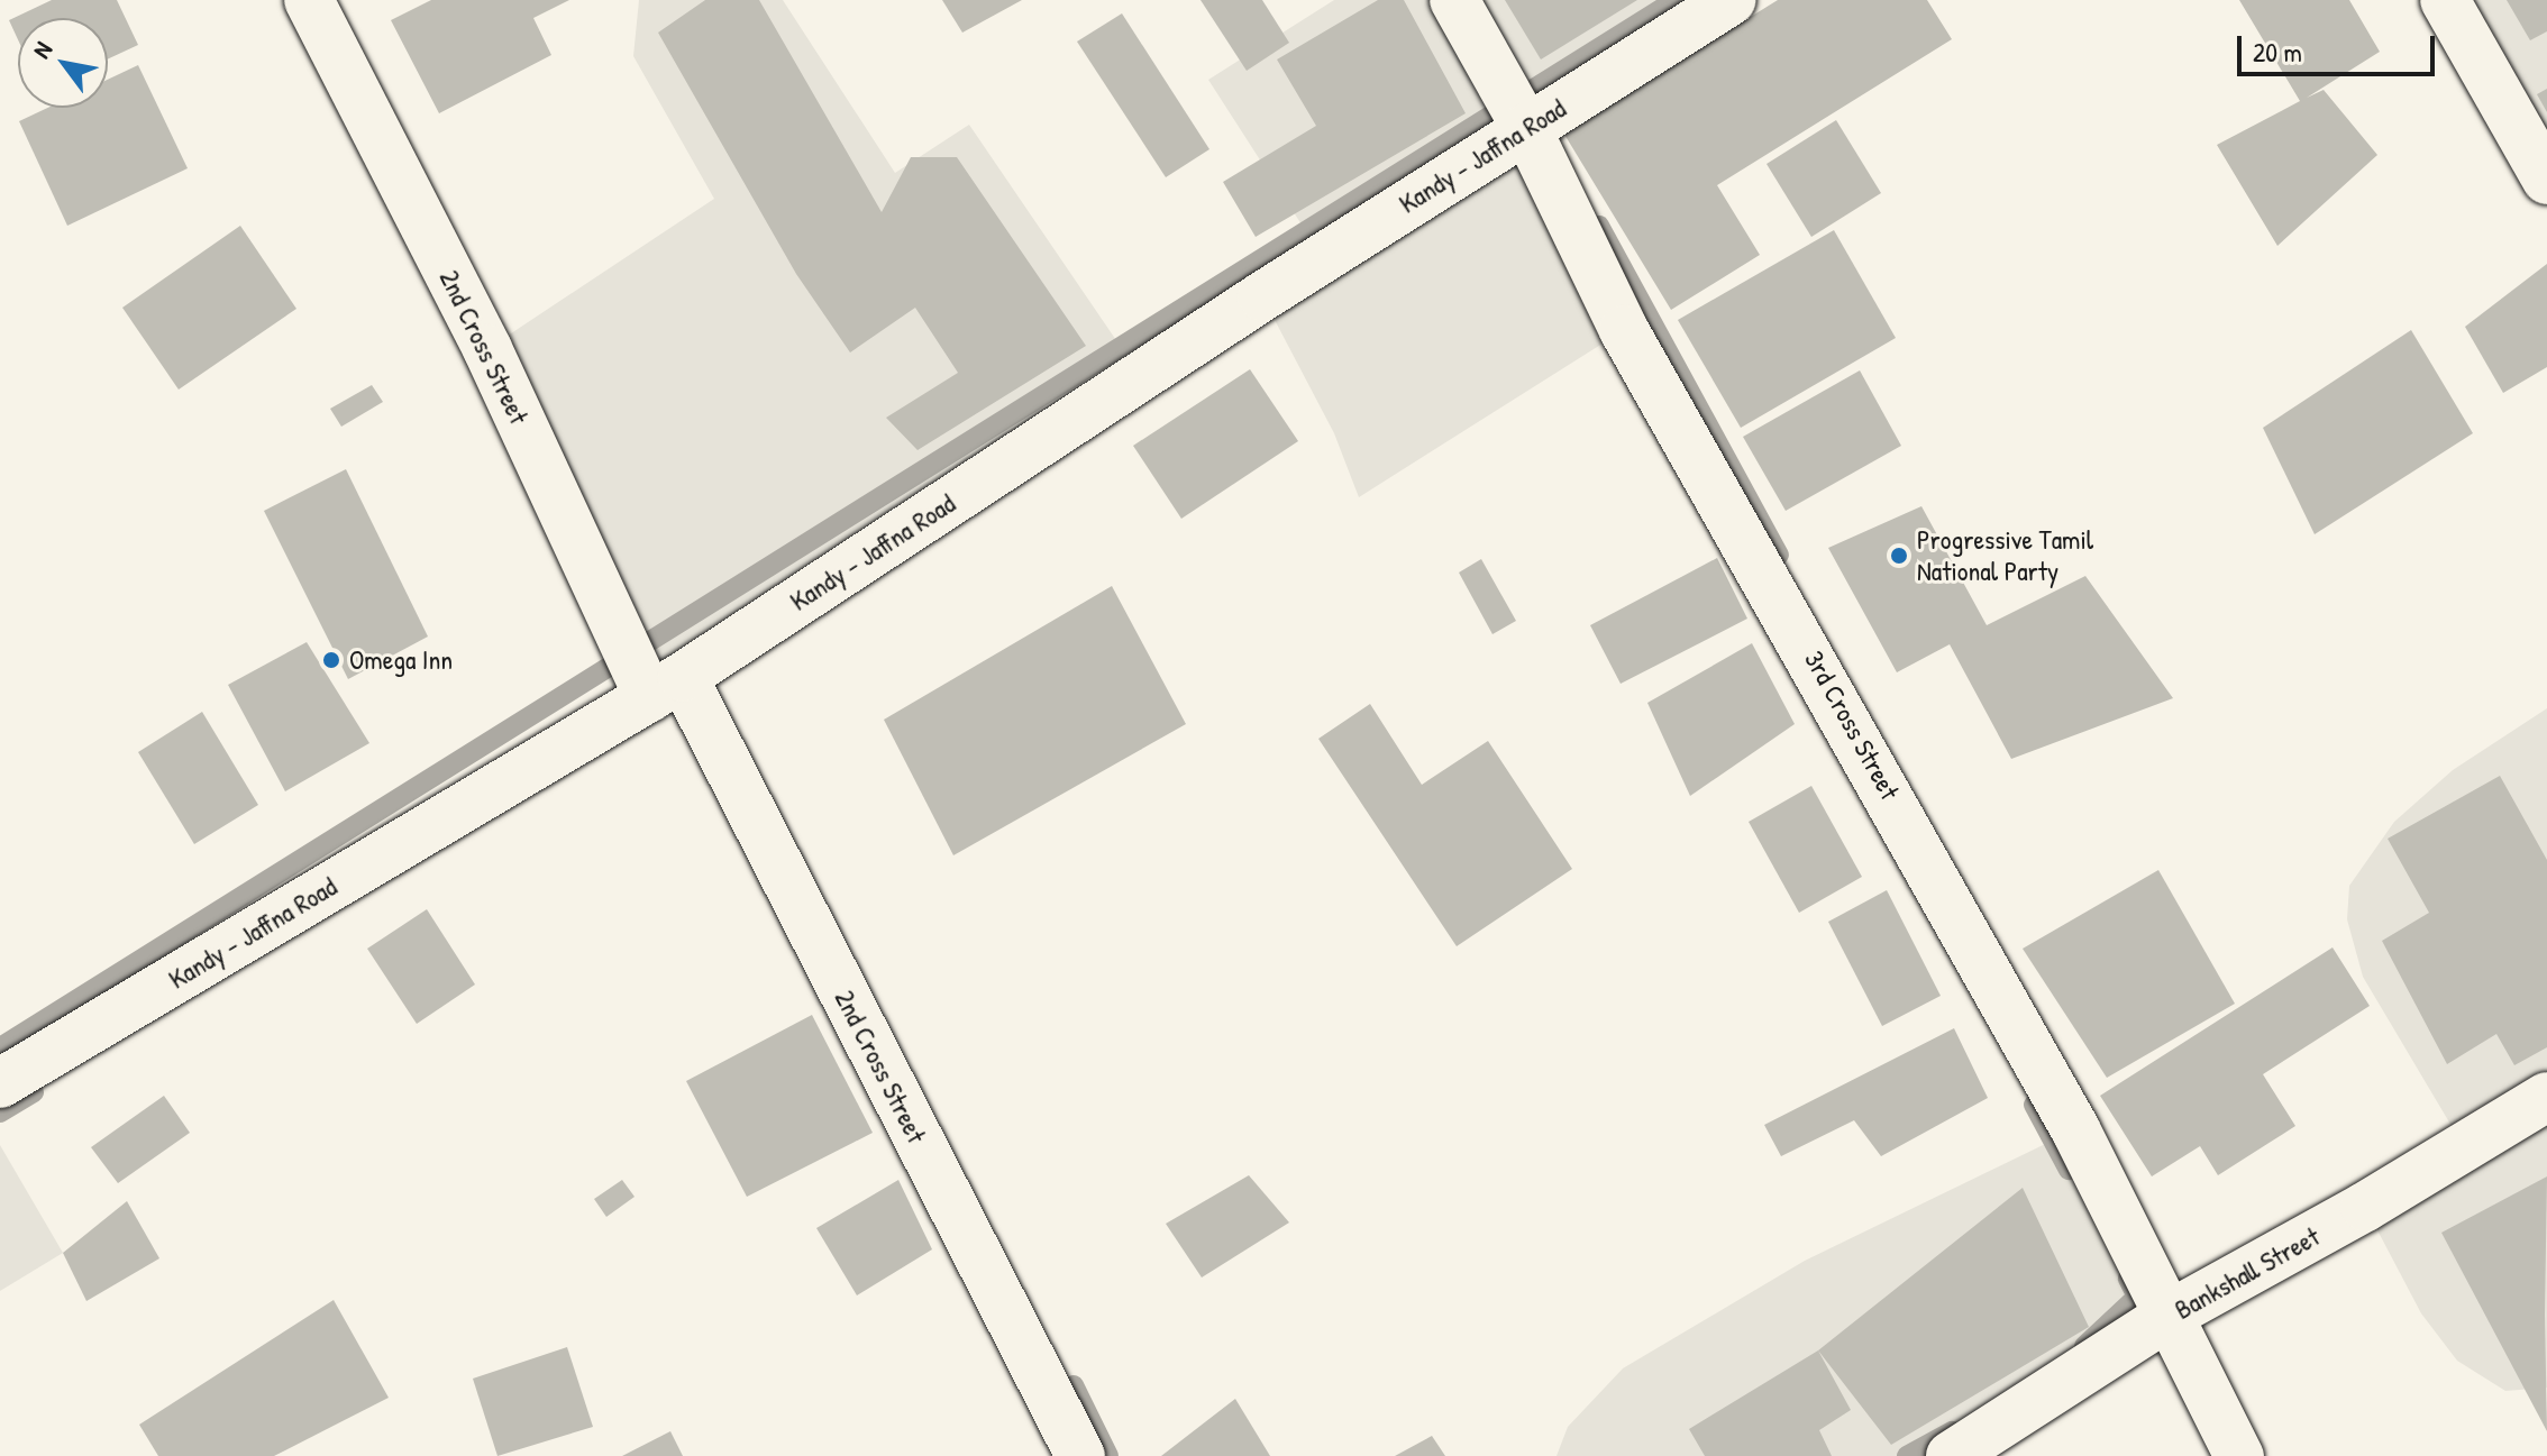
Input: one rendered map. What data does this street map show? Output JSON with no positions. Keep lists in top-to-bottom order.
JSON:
{
  "streets": {
    "main road": [
      "Kandy - Jaffna Road",
      "2nd Cross Street",
      "3rd Cross Street",
      "Bankshall Street"
    ]
  },
  "crossings": [
    ["Kandy - Jaffna Road", "2nd Cross Street"],
    ["Kandy - Jaffna Road", "3rd Cross Street"],
    ["3rd Cross Street", "Bankshall Street"]
  ],
  "places": ["Progressive Tamil National Party", "Omega Inn"],
  "scale_bar": "20 m",
  "north": "top left"
}
